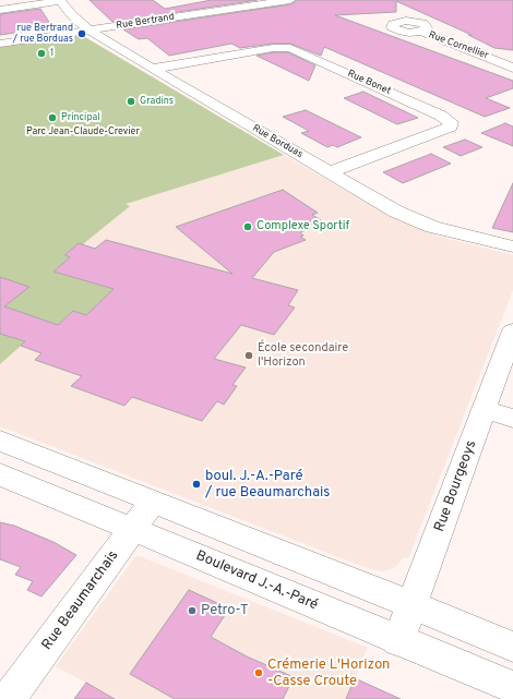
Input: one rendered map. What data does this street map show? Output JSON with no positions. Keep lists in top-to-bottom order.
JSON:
{
  "streets": {
    "street": [
      "Rue Bertrand",
      "Rue Cornellier",
      "Rue Bonet",
      "Rue Borduas",
      "Rue Bourgeoys",
      "Boulevard J.-A.-Paré",
      "Rue Beaumarchais"
    ]
  },
  "crossings": [
    ["Rue Bertrand", "Rue Borduas"],
    ["Rue Bonet", "Rue Borduas"],
    ["Rue Bourgeoys", "Boulevard J.-A.-Paré"],
    ["Boulevard J.-A.-Paré", "Rue Beaumarchais"]
  ],
  "parks": ["Parc Jean-Claude-Crevier"],
  "places": [
    "rue Bertrand / rue Borduas",
    "1",
    "Gradins",
    "Principal",
    "Complexe Sportif",
    "École secondaire l'Horizon",
    "boul. J.-A.-Paré / rue Beaumarchais",
    "Petro-T",
    "Crémerie L'Horizon -Casse Croute"
  ]
}
